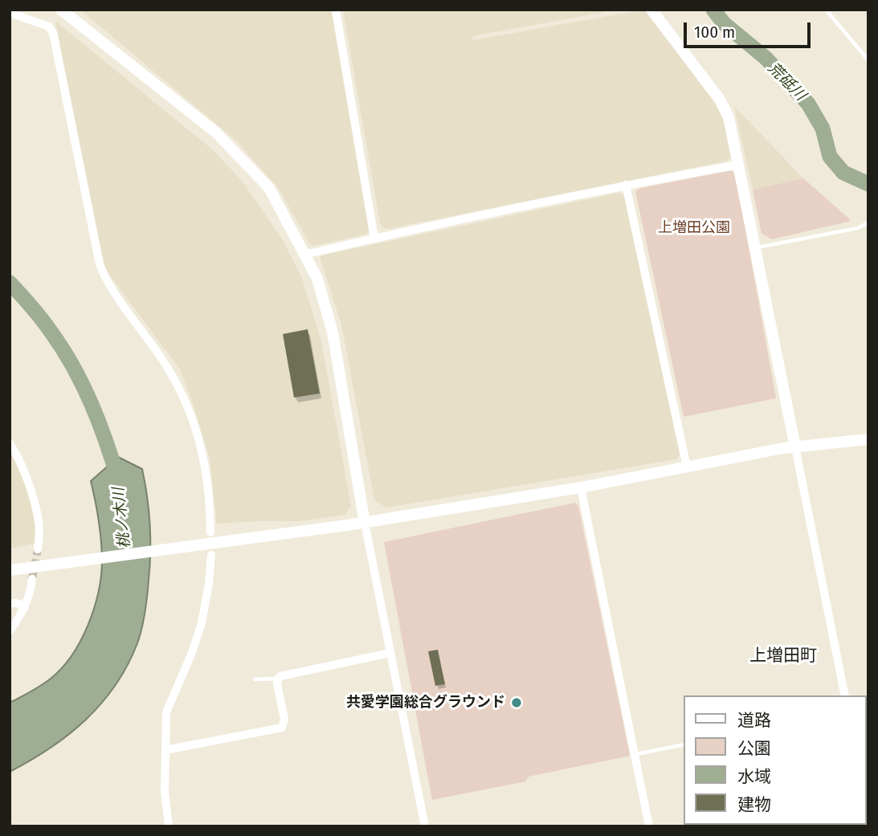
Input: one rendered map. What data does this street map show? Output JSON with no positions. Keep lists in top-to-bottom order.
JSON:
{
  "districts": ["上増田町"],
  "water": ["荒砥川", "桃ノ木川"],
  "parks": ["上増田公園"],
  "places": ["共愛学園総合グラウンド"],
  "legend": [
    "道路",
    "公園",
    "水域",
    "建物"
  ],
  "scale_bar": "100 m"
}
